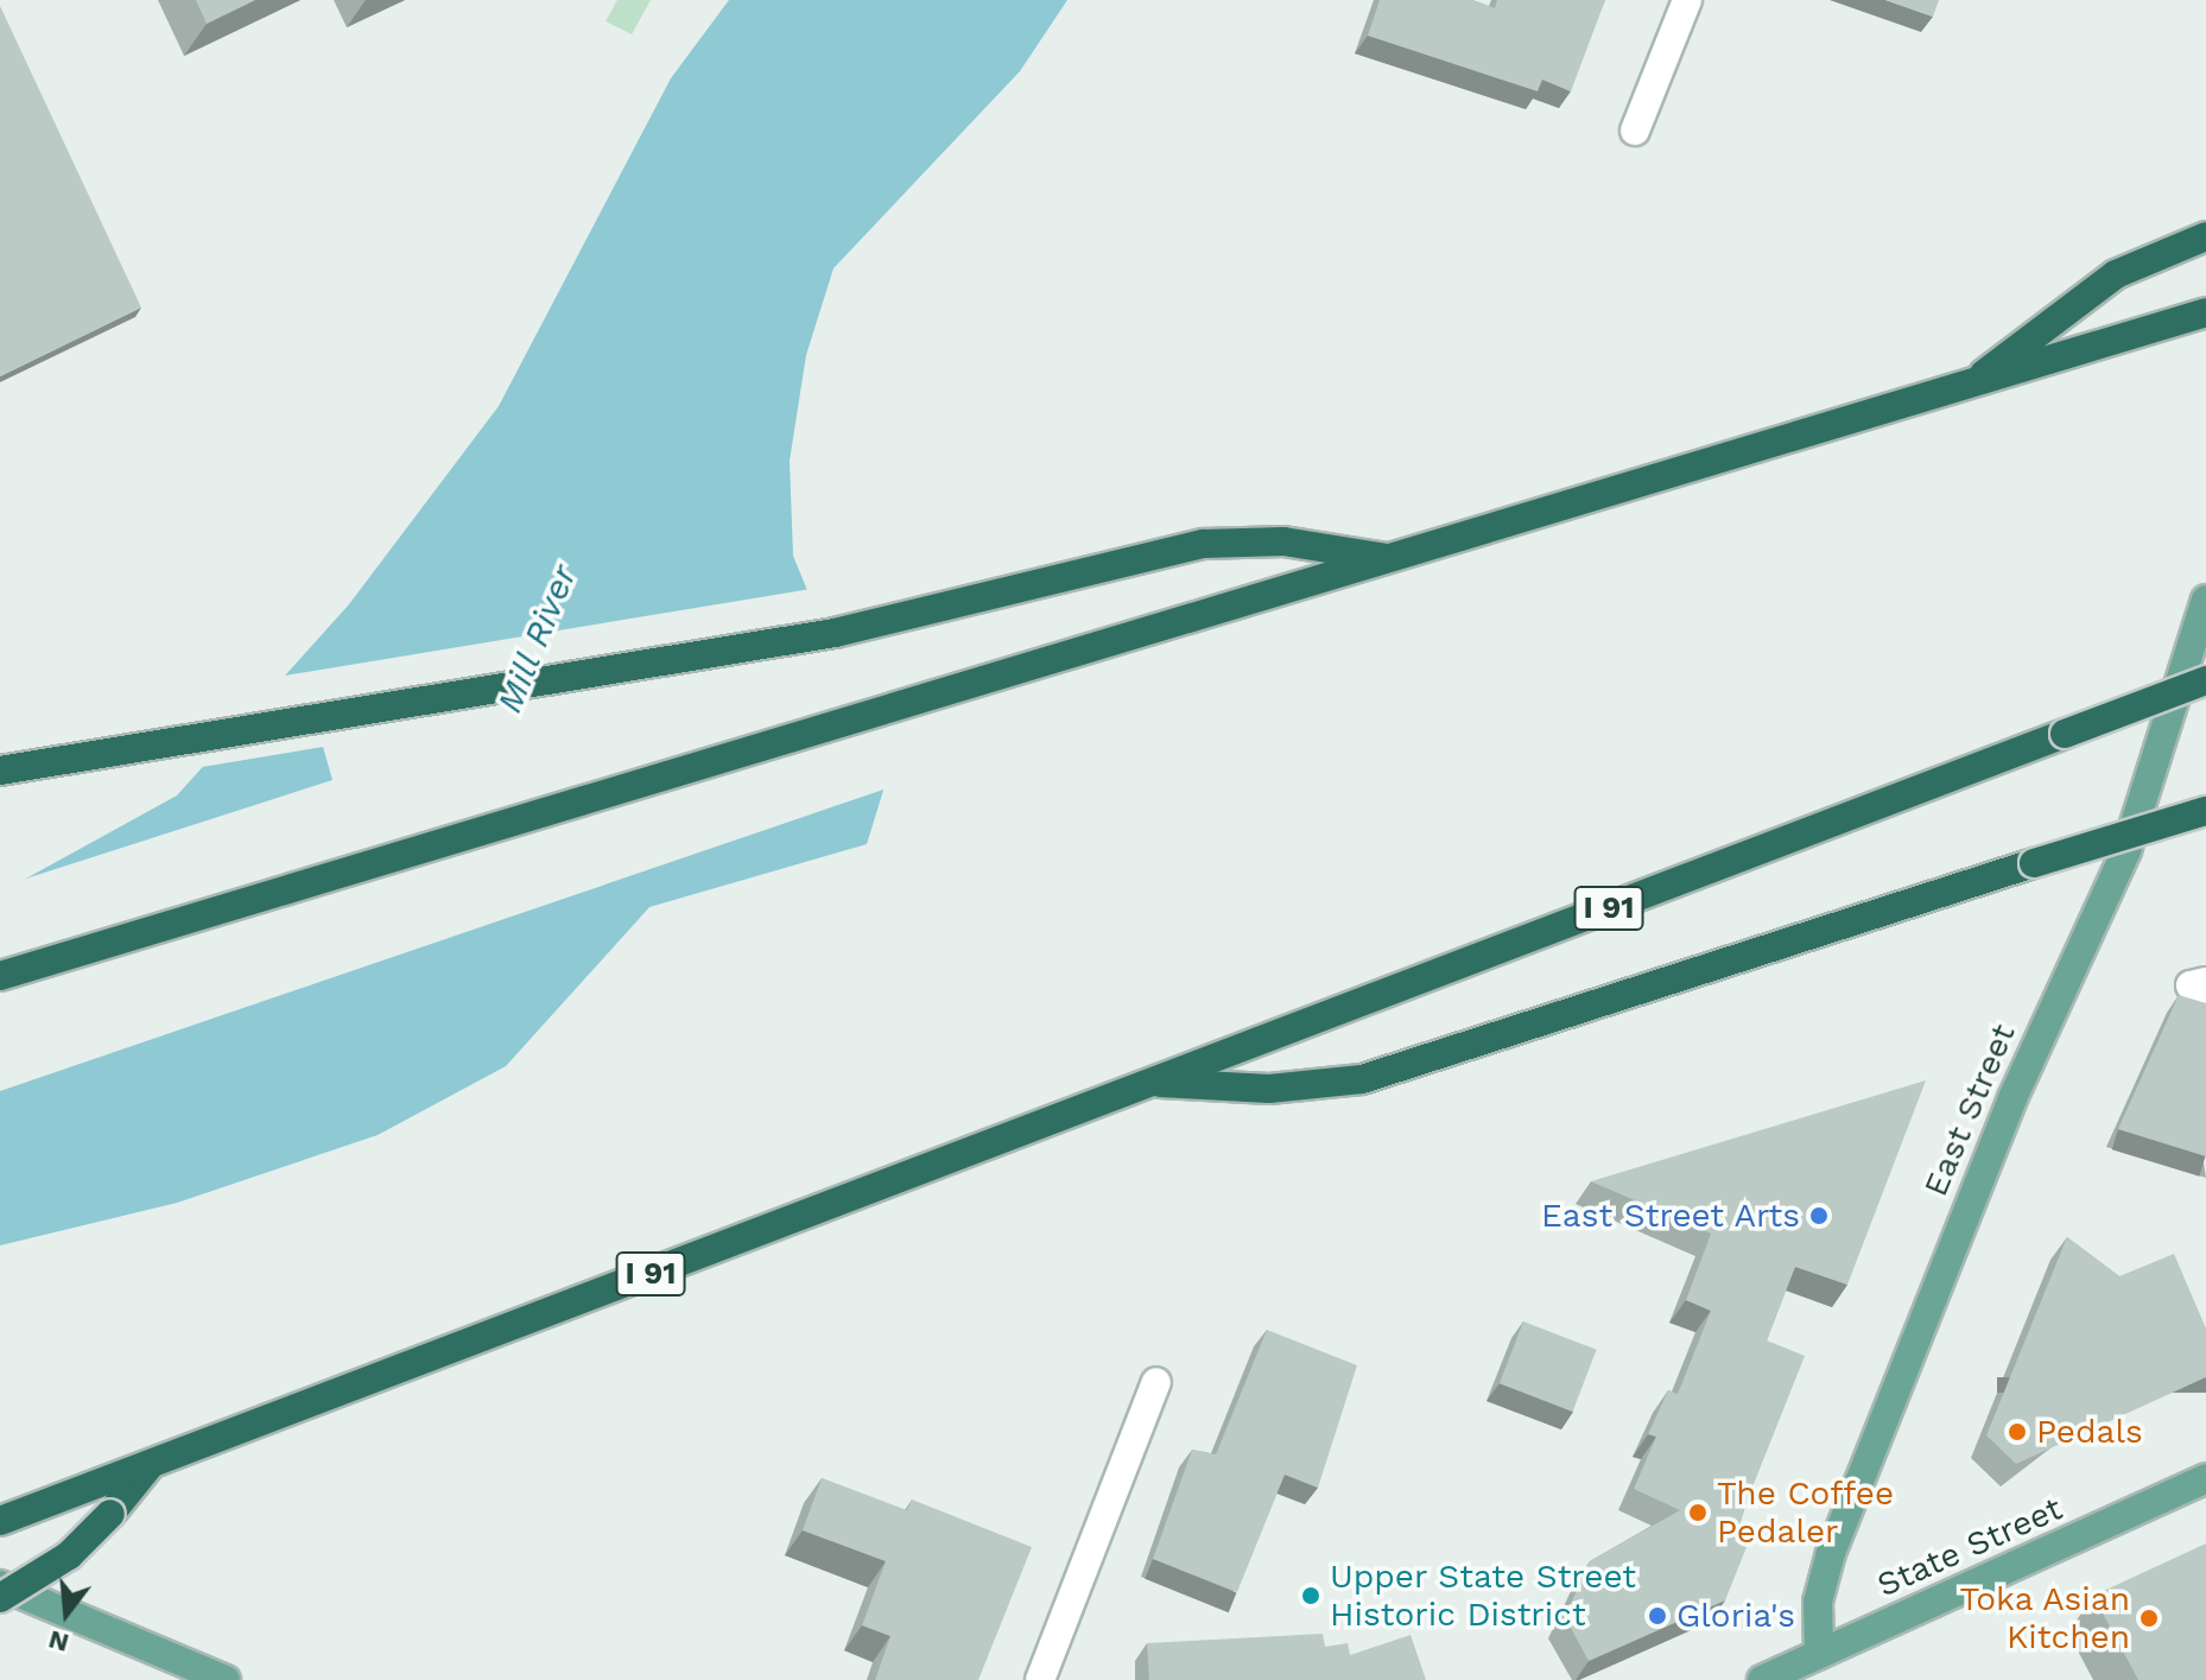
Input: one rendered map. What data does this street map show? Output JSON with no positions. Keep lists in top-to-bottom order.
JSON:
{
  "streets": {
    "highway": ["I 91"],
    "main road": ["East Street", "State Street"]
  },
  "crossings": [
    ["East Street", "State Street"]
  ],
  "water": ["Mill River"],
  "places": [
    "East Street Arts",
    "Pedals",
    "The Coffee Pedaler",
    "Upper State Street Historic District",
    "Gloria's",
    "Toka Asian Kitchen"
  ],
  "north": "bottom"
}
